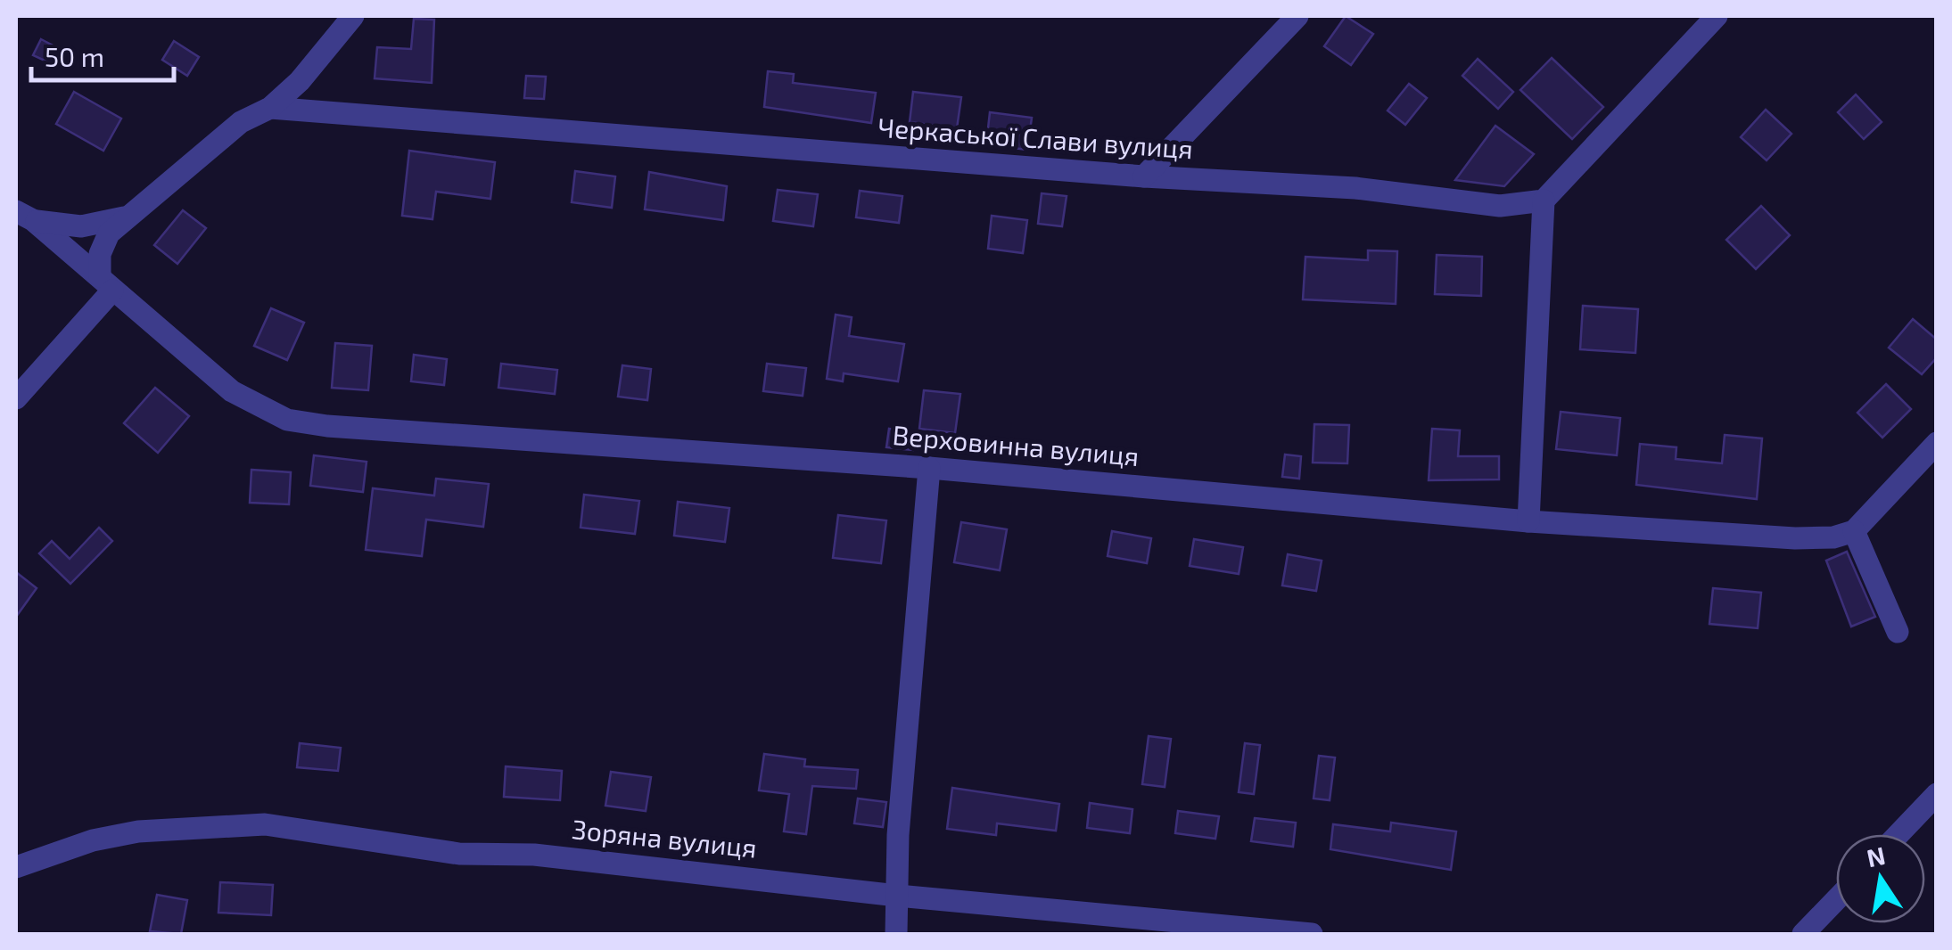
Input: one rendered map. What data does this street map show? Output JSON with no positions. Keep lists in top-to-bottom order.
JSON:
{
  "streets": {
    "street": ["Черкаської Слави вулиця", "Верховинна вулиця", "Зоряна вулиця"]
  },
  "scale_bar": "50 m",
  "north": "top"
}
